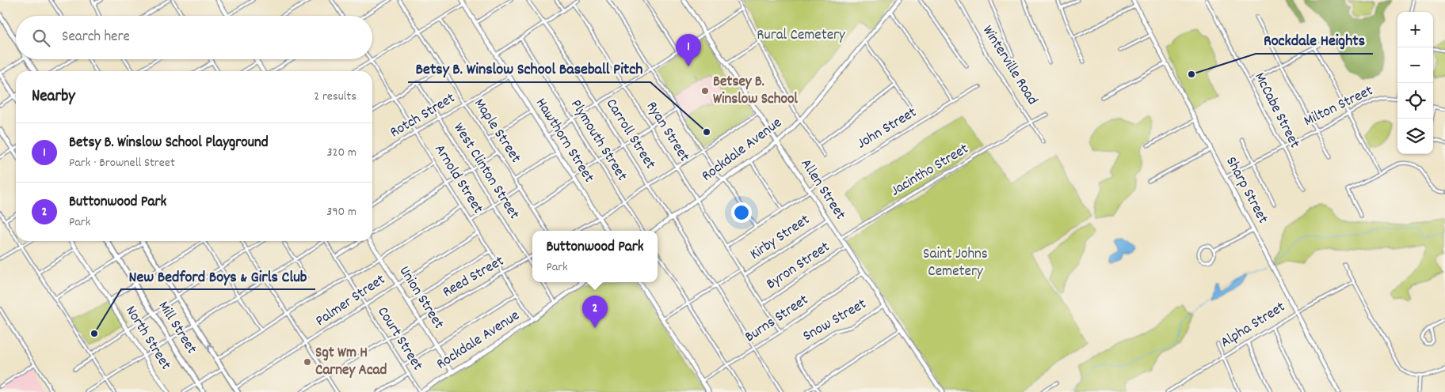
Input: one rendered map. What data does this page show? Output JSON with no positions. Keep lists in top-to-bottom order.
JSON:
{
  "streets": {
    "main road": [
      "Hawthorn Street",
      "Rockdale Avenue",
      "Allen Street",
      "Sharp Street",
      "Union Street",
      "Mill Street",
      "North Street"
    ],
    "street": [
      "Winterville Road",
      "Milton Street",
      "McCabe Street",
      "Rotch Street",
      "John Street",
      "Maple Street",
      "Ryan Street",
      "Carroll Street",
      "Plymouth Street",
      "Jacintho Street",
      "West Clinton Street",
      "Arnold Street",
      "Kirby Street",
      "Byron Street",
      "Reed Street",
      "Palmer Street",
      "Burns Street",
      "Snow Street",
      "Alpha Street",
      "Court Street"
    ]
  },
  "crossings": [
    ["Winterville Road", "Jacintho Street"],
    ["Milton Street", "McCabe Street"],
    ["Milton Street", "Sharp Street"],
    ["Rotch Street", "Maple Street"],
    ["Rotch Street", "Hawthorn Street"],
    ["Rotch Street", "West Clinton Street"],
    ["Rotch Street", "Arnold Street"],
    ["John Street", "Ryan Street"],
    ["John Street", "Allen Street"],
    ["Ryan Street", "Rockdale Avenue"],
    ["Ryan Street", "Kirby Street"],
    ["Ryan Street", "Byron Street"],
    ["Ryan Street", "Burns Street"],
    ["Carroll Street", "Rockdale Avenue"],
    ["Carroll Street", "Burns Street"],
    ["Rockdale Avenue", "Arnold Street"],
    ["Rockdale Avenue", "Allen Street"],
    ["Rockdale Avenue", "Union Street"],
    ["Rockdale Avenue", "Court Street"],
    ["Jacintho Street", "Allen Street"],
    ["West Clinton Street", "Reed Street"],
    ["Arnold Street", "Reed Street"],
    ["Arnold Street", "Palmer Street"],
    ["Allen Street", "Kirby Street"],
    ["Allen Street", "Byron Street"],
    ["Allen Street", "Burns Street"],
    ["Allen Street", "Snow Street"],
    ["Sharp Street", "Alpha Street"],
    ["Reed Street", "Union Street"],
    ["Reed Street", "Court Street"],
    ["Union Street", "Palmer Street"],
    ["Palmer Street", "Court Street"]
  ],
  "parks": ["Rural Cemetery", "Saint Johns Cemetery"],
  "places": [
    "Rockdale Heights",
    "Betsey B. Winslow School",
    "Betsy B. Winslow School Baseball Pitch",
    "New Bedford Boys & Girls Club",
    "Sgt Wm H Carney Acad"
  ],
  "page": {
    "map_buttons": ["+", "−"],
    "search": "Search here",
    "pins": ["1", "2"],
    "heading": ["Nearby", "2 results"],
    "list": [
      {
        "mark": "1",
        "name": "Betsy B. Winslow School Playground",
        "note": "Park · Brownell Street",
        "value": "320 m"
      },
      {
        "mark": "2",
        "name": "Buttonwood Park",
        "note": "Park",
        "value": "390 m"
      }
    ],
    "popup": ["Buttonwood Park", "Park"]
  }
}
